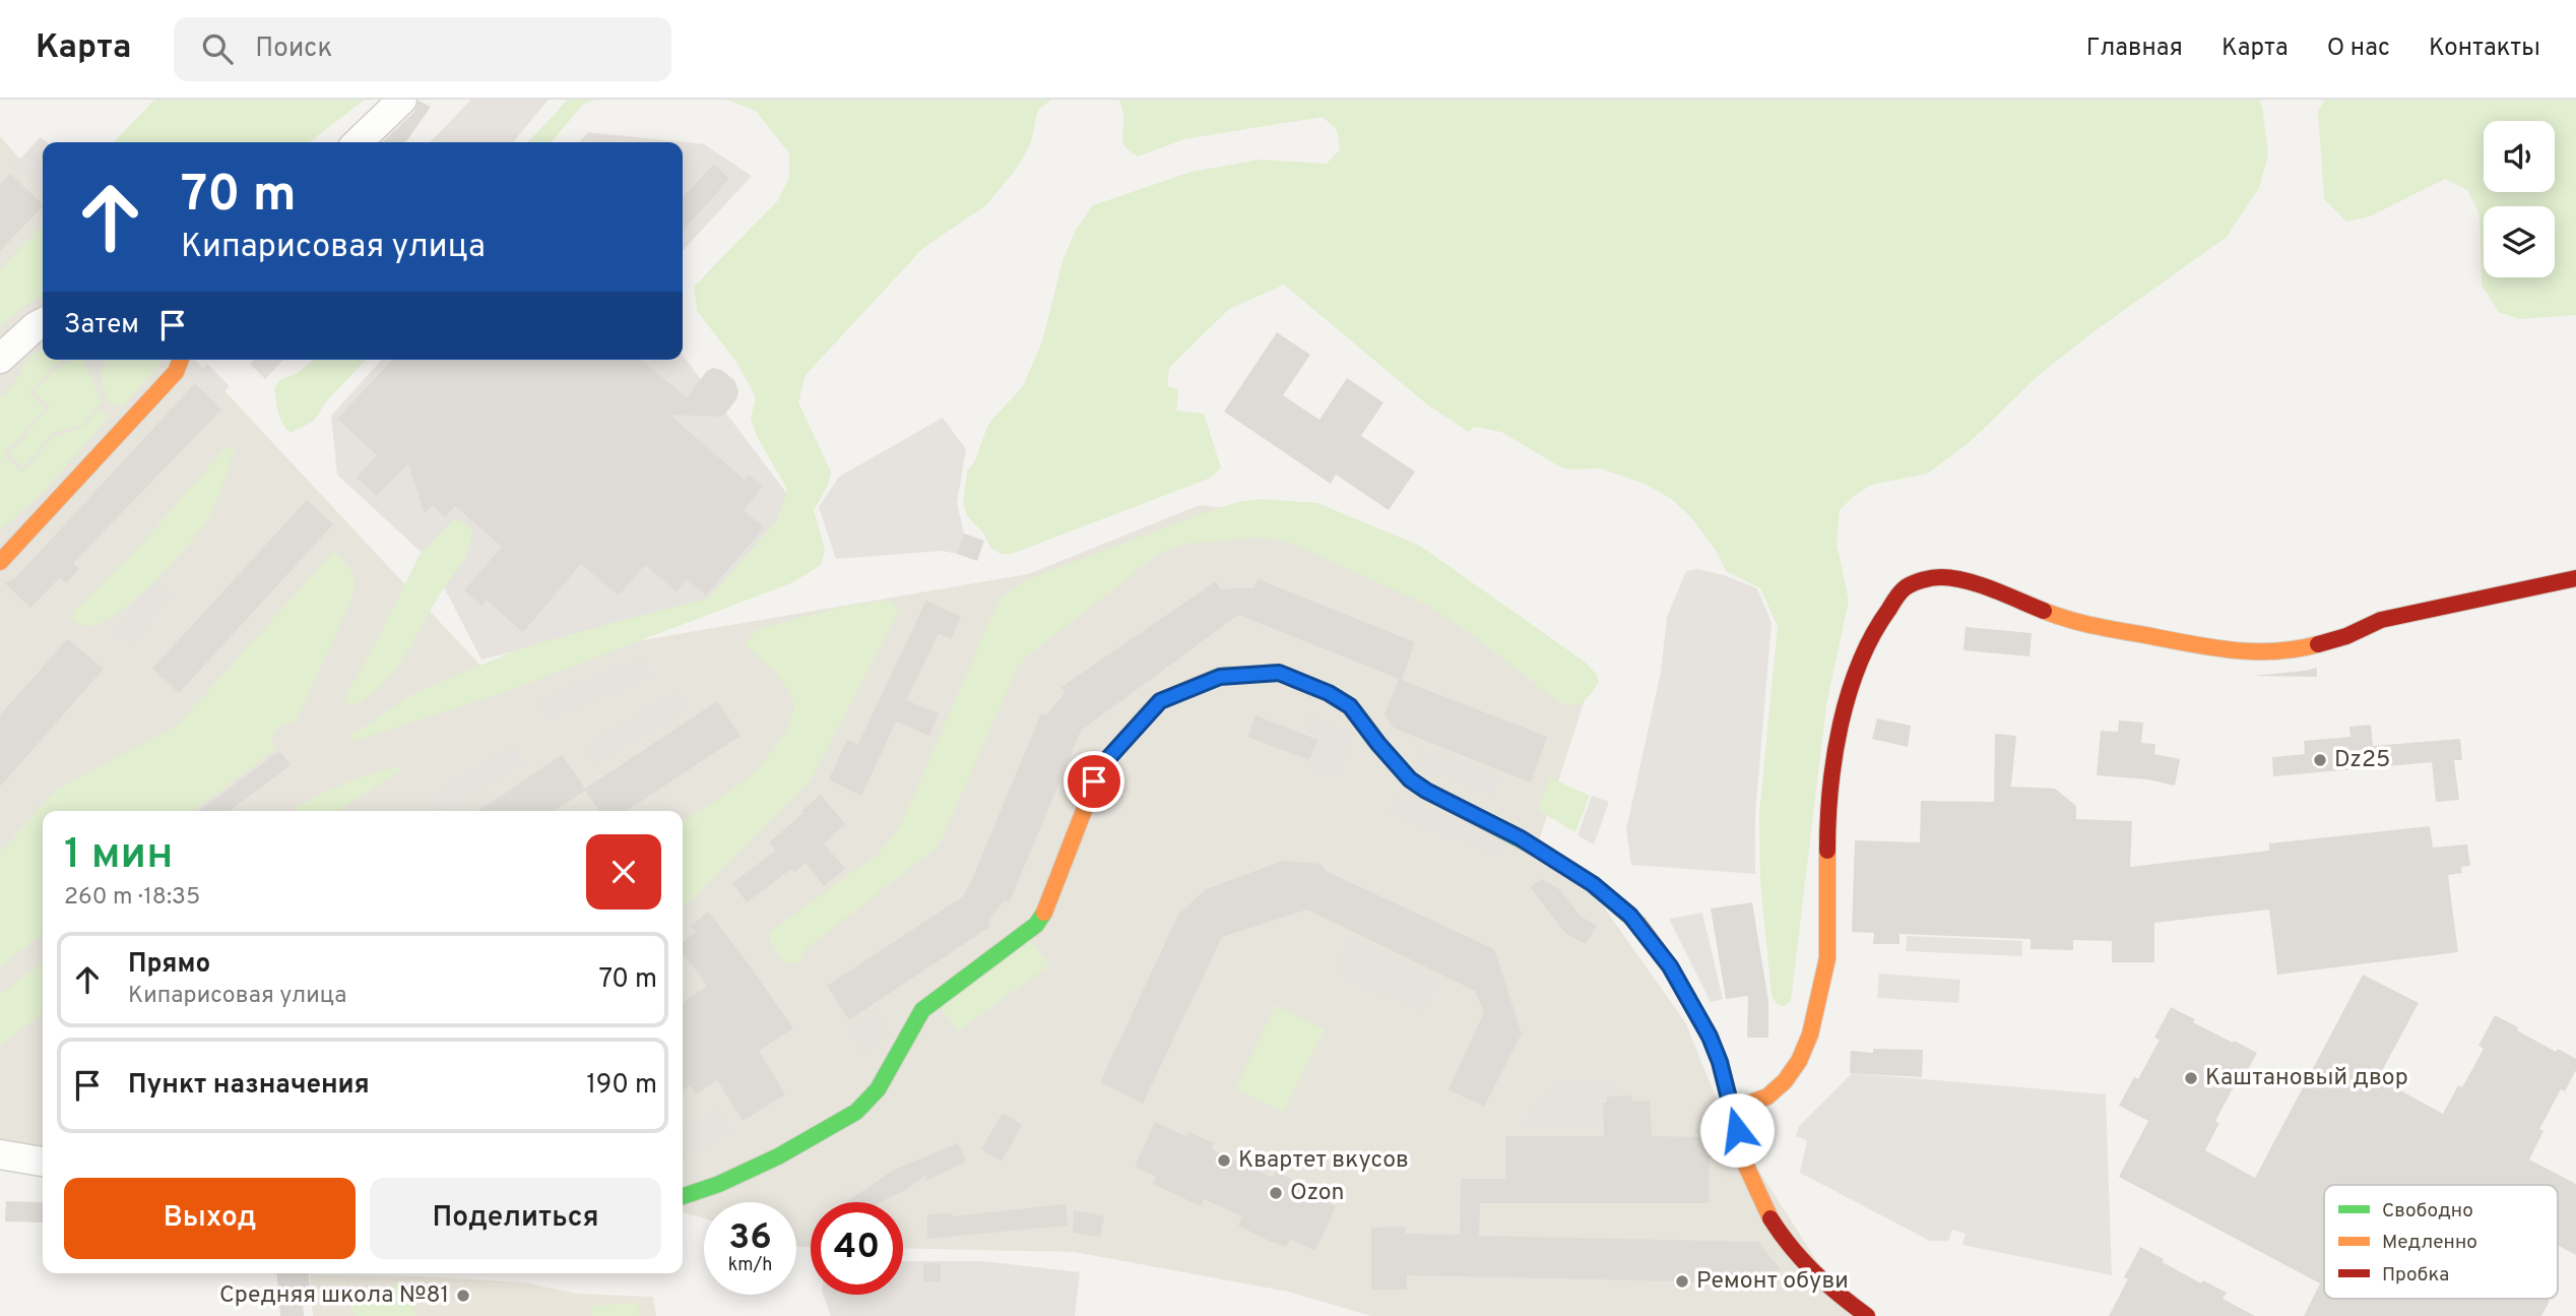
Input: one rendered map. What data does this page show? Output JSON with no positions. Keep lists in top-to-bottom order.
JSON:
{
  "places": [
    "Dz25",
    "Каштановый двор",
    "Квартет вкусов",
    "Ozon",
    "Ремонт обуви",
    "Средняя школа №81"
  ],
  "legend": ["Свободно", "Медленно", "Пробка"],
  "page": {
    "header": "Карта",
    "search": "Поиск",
    "nav": [
      "Главная",
      "Карта",
      "О нас",
      "Контакты"
    ],
    "turn": ["70 m", "Кипарисовая улица"],
    "then": "Затем",
    "heading": ["1 мин", "260 m · 18:35"],
    "list": [
      {
        "name": "Прямо",
        "note": "Кипарисовая улица",
        "value": "70 m"
      },
      {
        "name": "Пункт назначения",
        "value": "190 m"
      }
    ],
    "buttons": ["Выход", "Поделиться"],
    "speed": "36 km/h",
    "limit": "40"
  }
}
